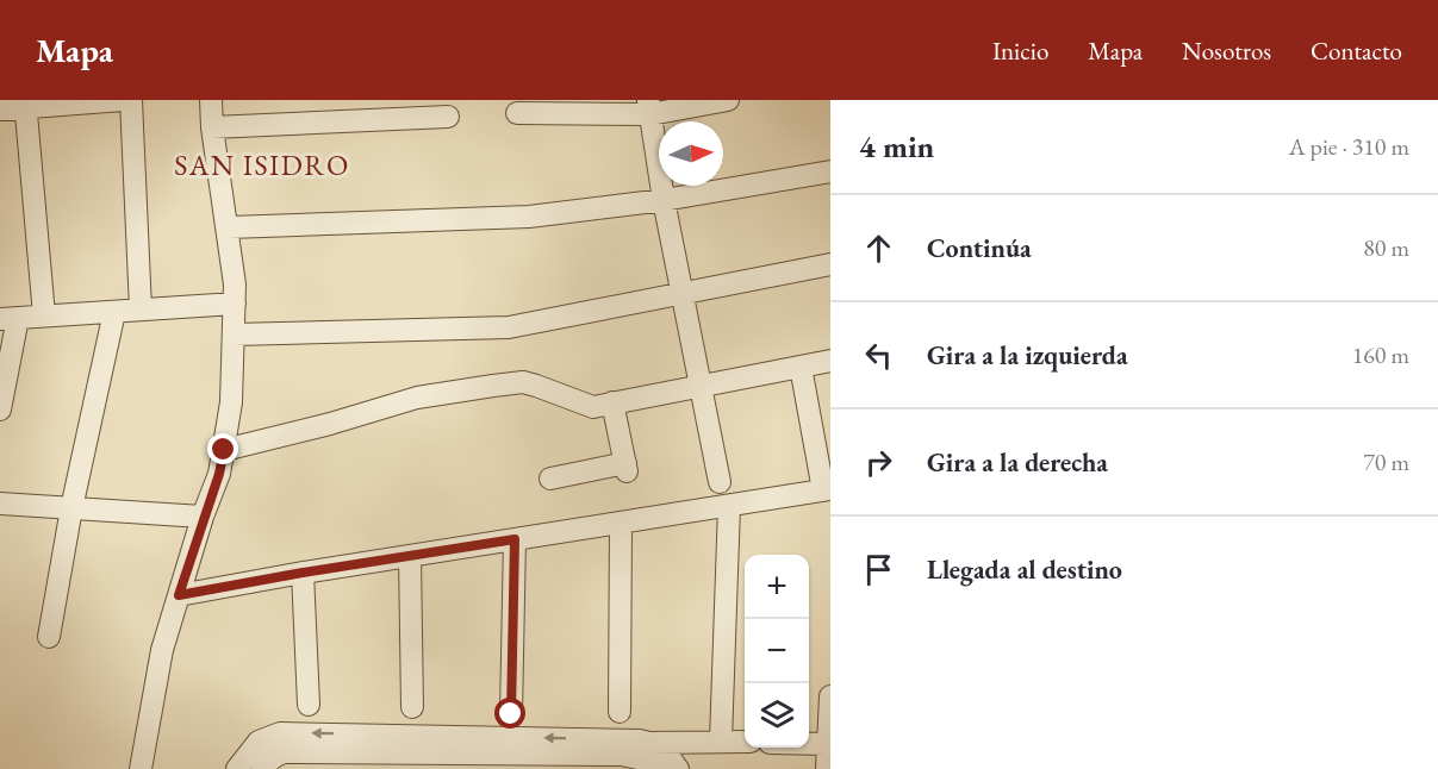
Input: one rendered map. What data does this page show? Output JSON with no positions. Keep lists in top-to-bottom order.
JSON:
{
  "districts": ["SAN ISIDRO"],
  "north": "right",
  "page": {
    "header": "Mapa",
    "nav": [
      "Inicio",
      "Mapa",
      "Nosotros",
      "Contacto"
    ],
    "heading": ["4 min", "A pie · 310 m"],
    "list": [
      ["Continúa", "80 m"],
      ["Gira a la izquierda", "160 m"],
      ["Gira a la derecha", "70 m"],
      "Llegada al destino"
    ],
    "map_buttons": ["+", "−"]
  }
}
